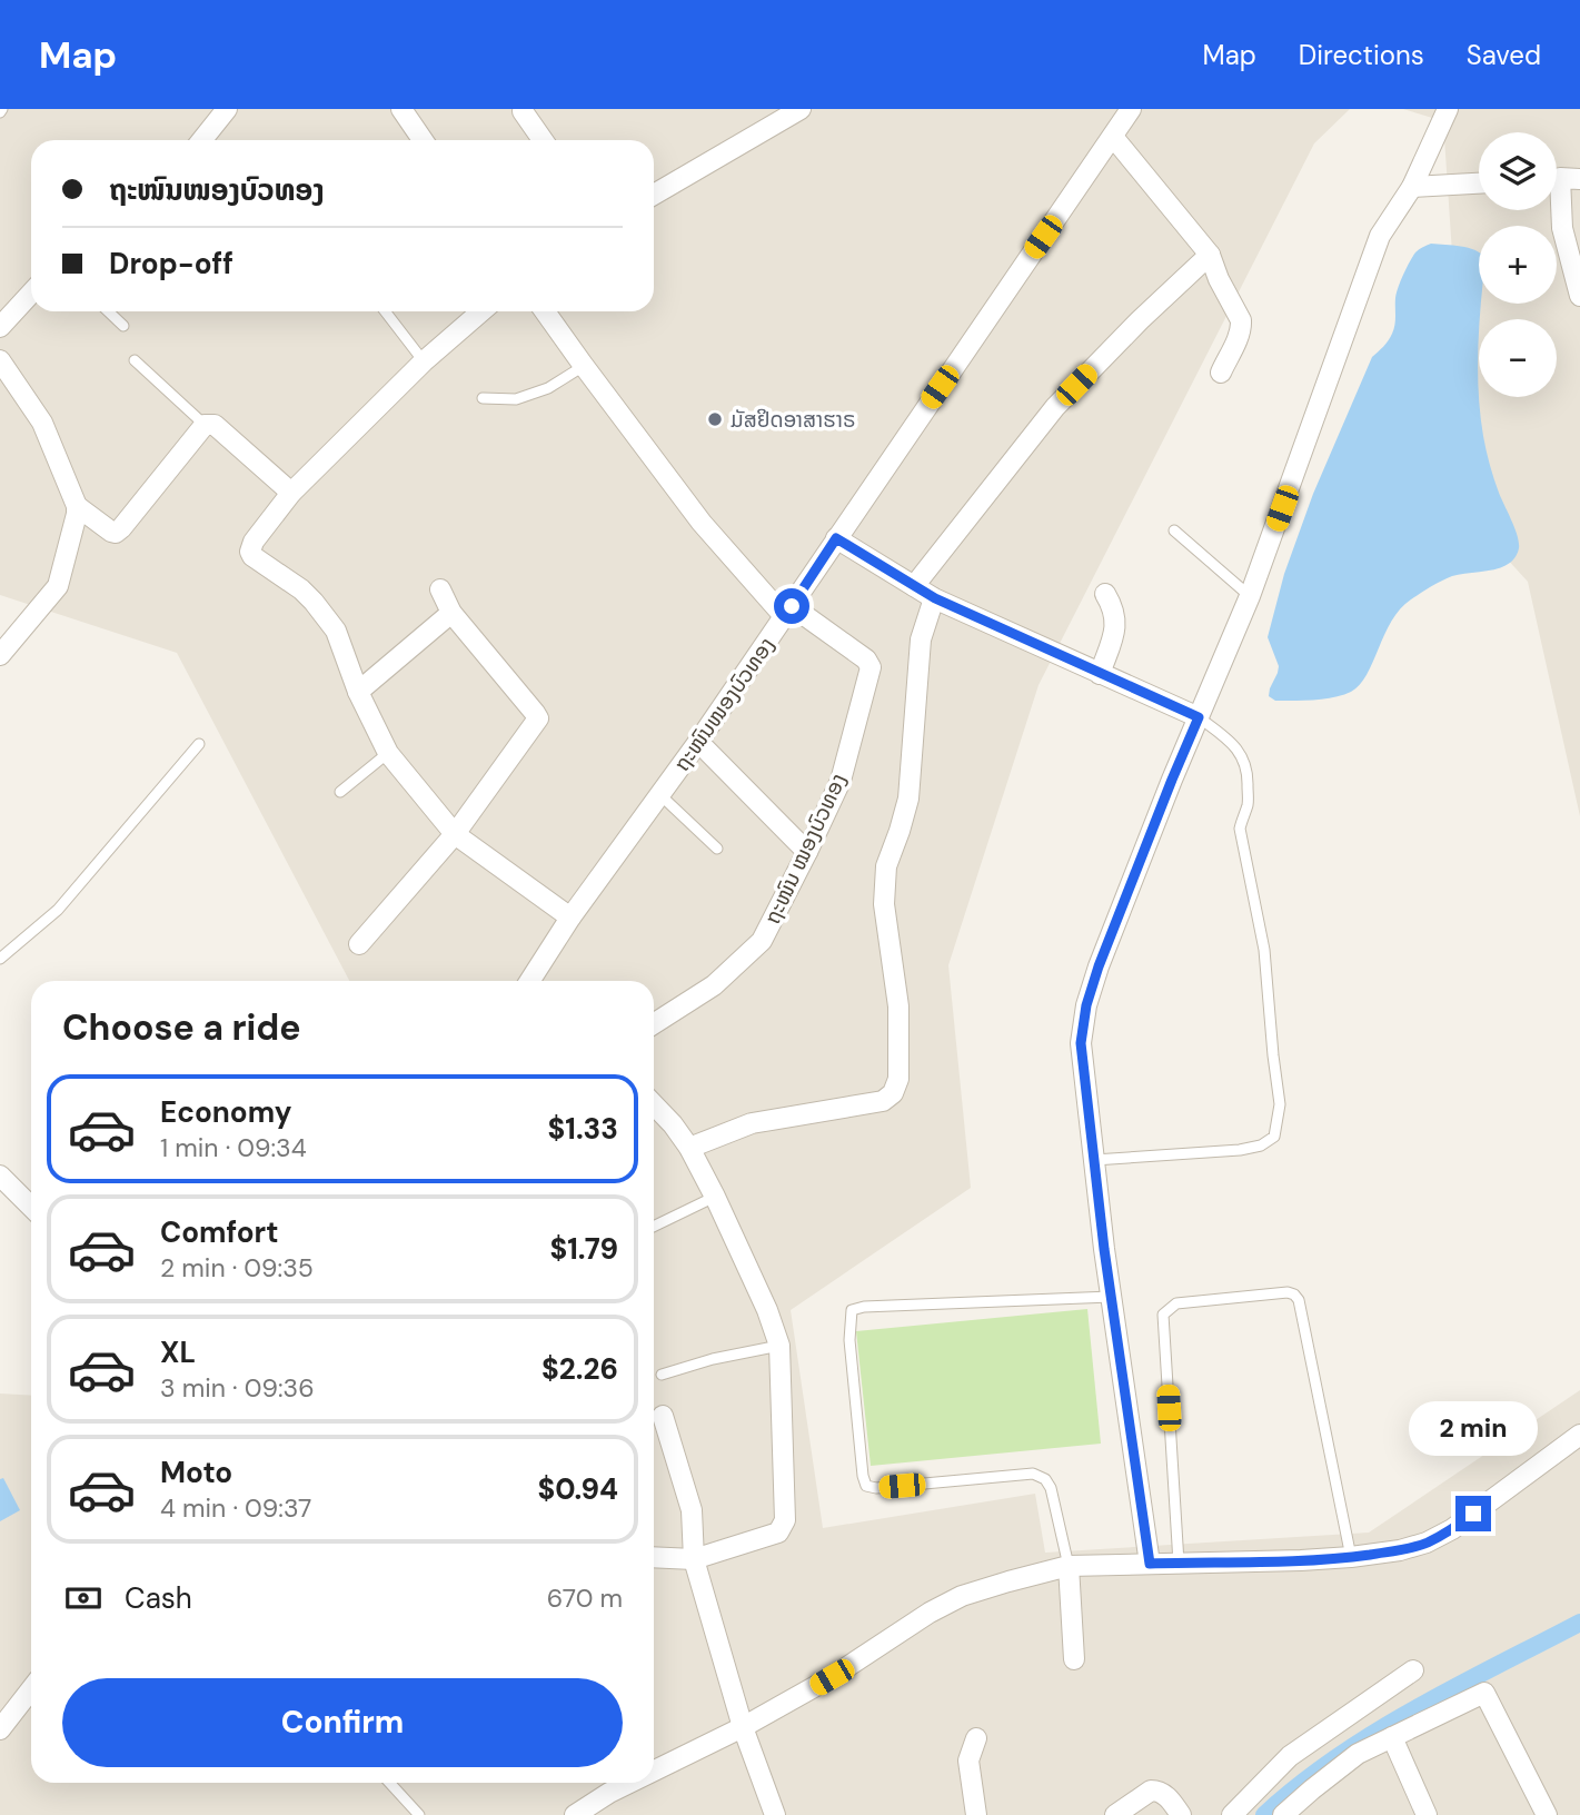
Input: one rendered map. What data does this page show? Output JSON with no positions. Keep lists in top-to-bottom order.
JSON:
{
  "streets": {
    "street": ["ຖະໜົນໜອງບົວທອງ", "ຖະໜົນ ໝອງບົວທອງ"]
  },
  "crossings": [
    ["ຖະໜົນໜອງບົວທອງ", "ຖະໜົນ ໝອງບົວທອງ"]
  ],
  "places": ["ມັສຢິດອາສາຮາຣ"],
  "page": {
    "header": "Map",
    "nav": ["Map", "Directions", "Saved"],
    "map_buttons": ["+", "−"],
    "banner": ["ຖະໜົນໜອງບົວທອງ", "Drop-off"],
    "heading": "Choose a ride",
    "list": [
      {
        "name": "Economy",
        "note": "1 min · 09:34",
        "value": "$1.33"
      },
      {
        "name": "Comfort",
        "note": "2 min · 09:35",
        "value": "$1.79"
      },
      {
        "name": "XL",
        "note": "3 min · 09:36",
        "value": "$2.26"
      },
      {
        "name": "Moto",
        "note": "4 min · 09:37",
        "value": "$0.94"
      }
    ],
    "bubble": "2 min",
    "pay": ["Cash", "670 m"],
    "buttons": "Confirm"
  }
}
